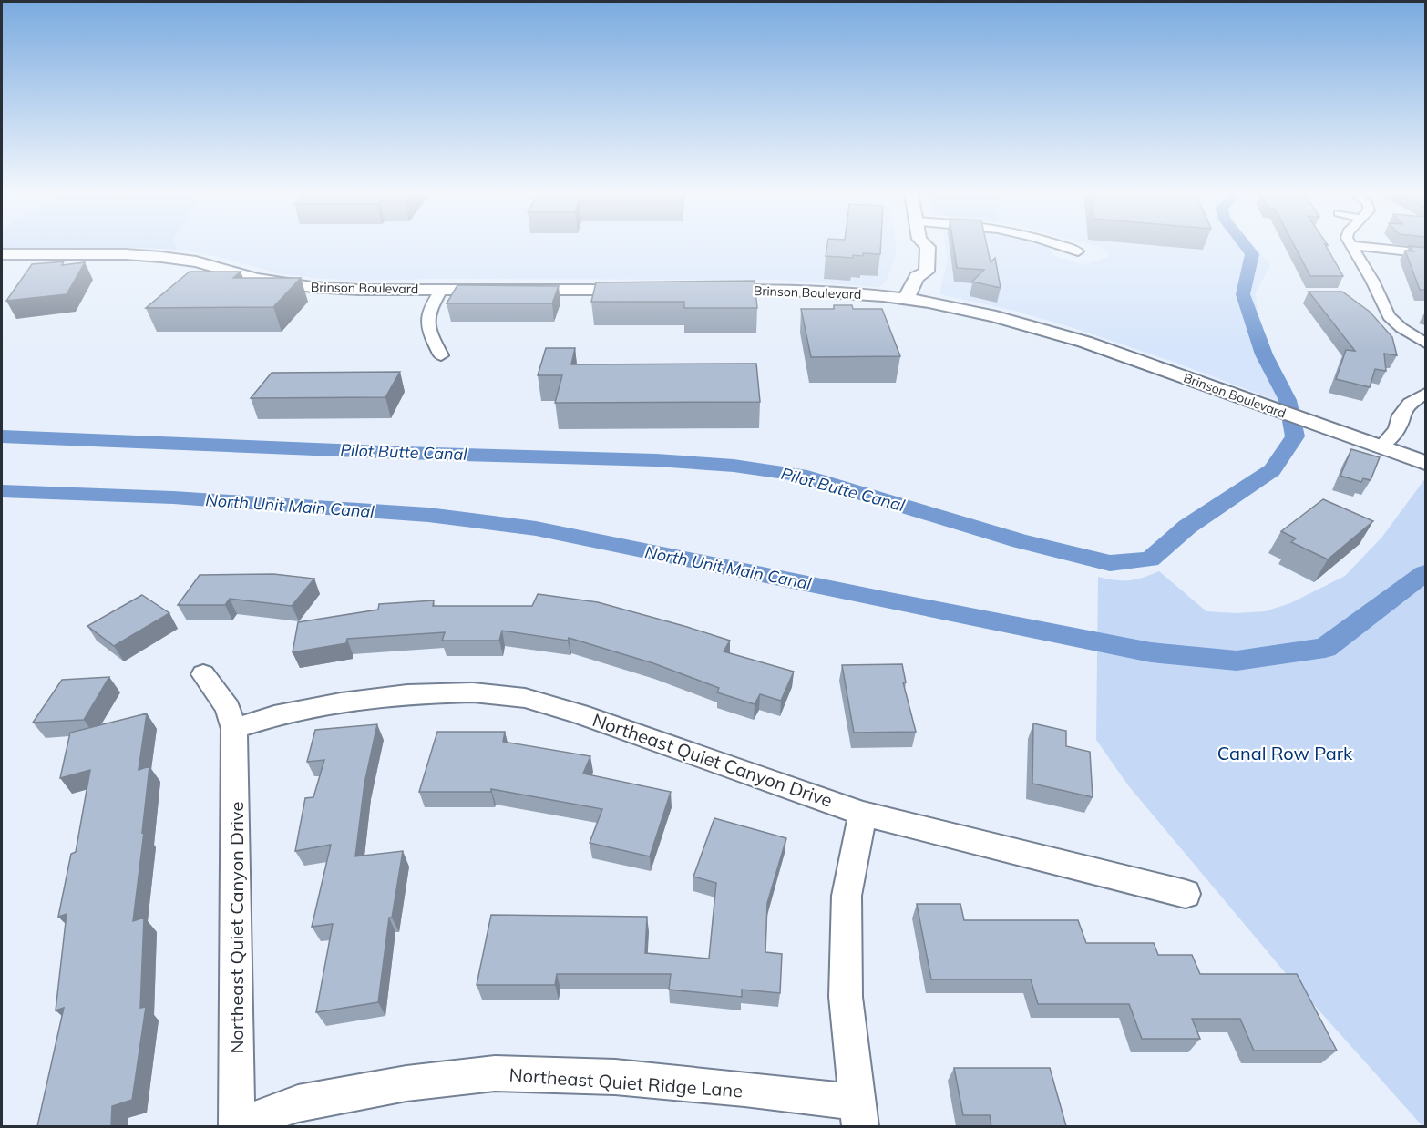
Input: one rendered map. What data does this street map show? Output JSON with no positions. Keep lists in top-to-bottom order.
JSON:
{
  "streets": {
    "street": ["Brinson Boulevard", "Northeast Quiet Canyon Drive", "Northeast Quiet Ridge Lane"]
  },
  "crossings": [
    ["Northeast Quiet Canyon Drive", "Northeast Quiet Ridge Lane"]
  ],
  "water": ["Pilot Butte Canal", "North Unit Main Canal"],
  "parks": ["Canal Row Park"]
}
